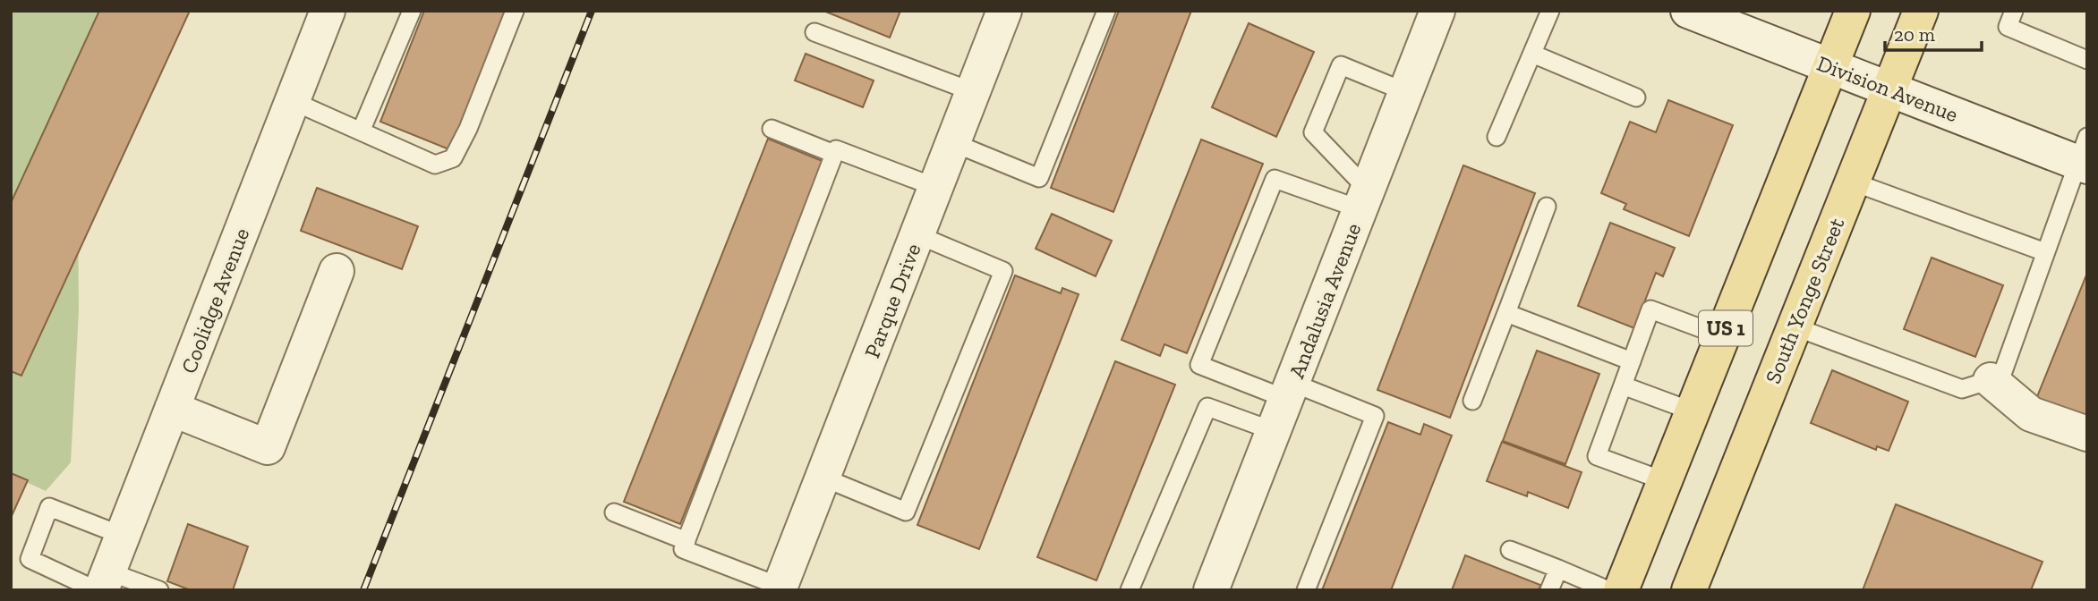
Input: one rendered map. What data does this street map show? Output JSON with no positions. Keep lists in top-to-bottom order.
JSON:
{
  "streets": {
    "main road": ["South Yonge Street", "US 1"],
    "street": [
      "Division Avenue",
      "Coolidge Avenue",
      "Parque Drive",
      "Andalusia Avenue"
    ]
  },
  "crossings": [
    ["Division Avenue", "South Yonge Street"],
    ["Division Avenue", "US 1"]
  ],
  "scale_bar": "20 m"
}
